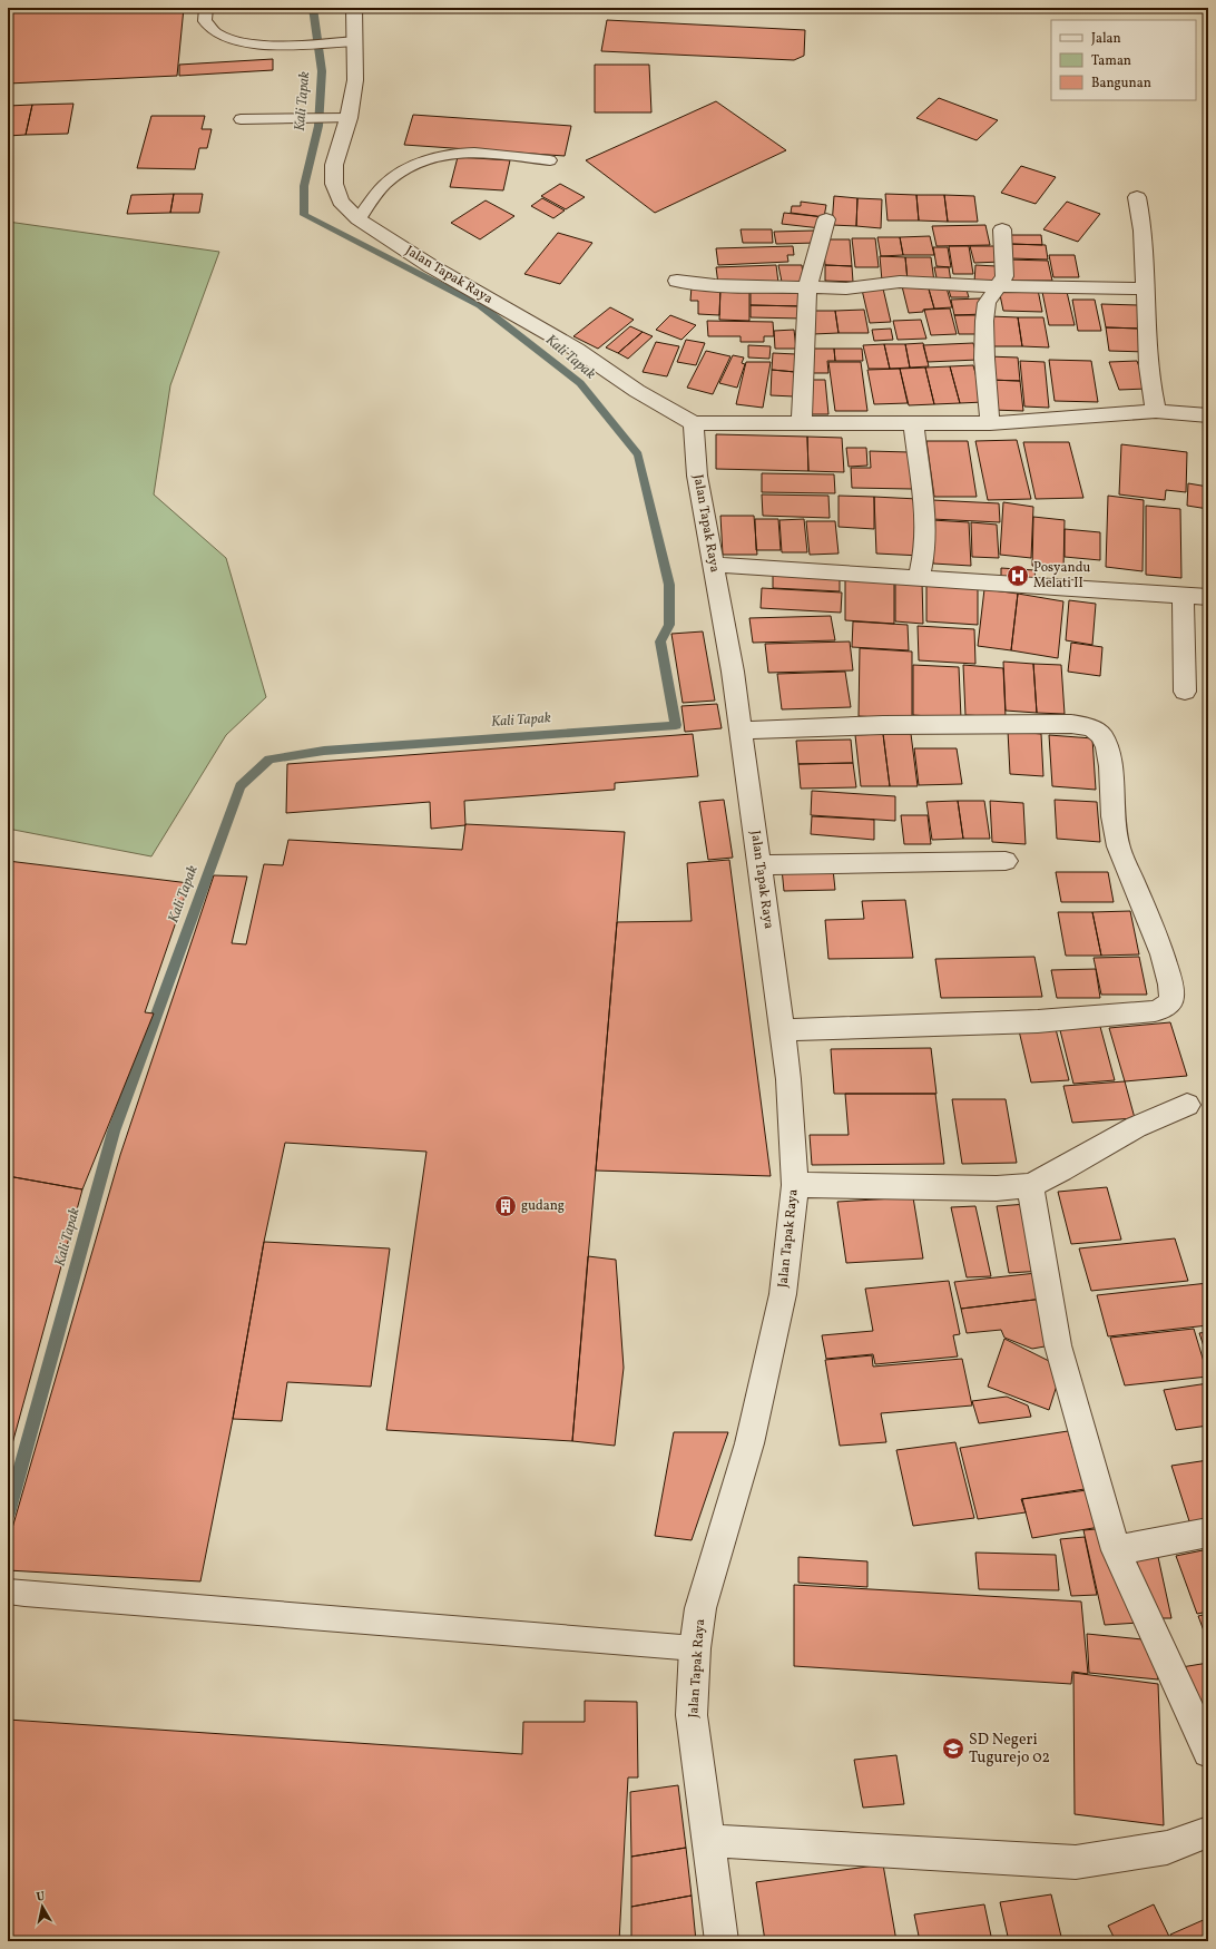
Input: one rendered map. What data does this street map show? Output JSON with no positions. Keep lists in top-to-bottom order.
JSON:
{
  "streets": {
    "street": ["Jalan Tapak Raya"]
  },
  "water": ["Kali Tapak"],
  "places": {
    "hospital": ["Posyandu Melati II"],
    "building": ["gudang"],
    "school or university": ["SD Negeri Tugurejo 02"]
  },
  "legend": ["Jalan", "Taman", "Bangunan"],
  "north": "top"
}
